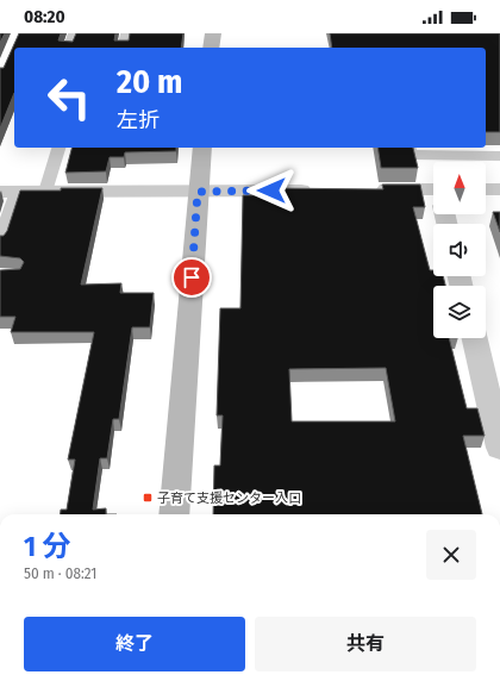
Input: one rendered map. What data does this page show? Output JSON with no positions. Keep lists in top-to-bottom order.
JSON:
{
  "places": {
    "transit": ["子育て支援センター入口"]
  },
  "north": "top",
  "page": {
    "status": "08:20",
    "turn": ["20 m", "左折"],
    "heading": ["1 分", "50 m · 08:21"],
    "buttons": ["終了", "共有"]
  }
}
